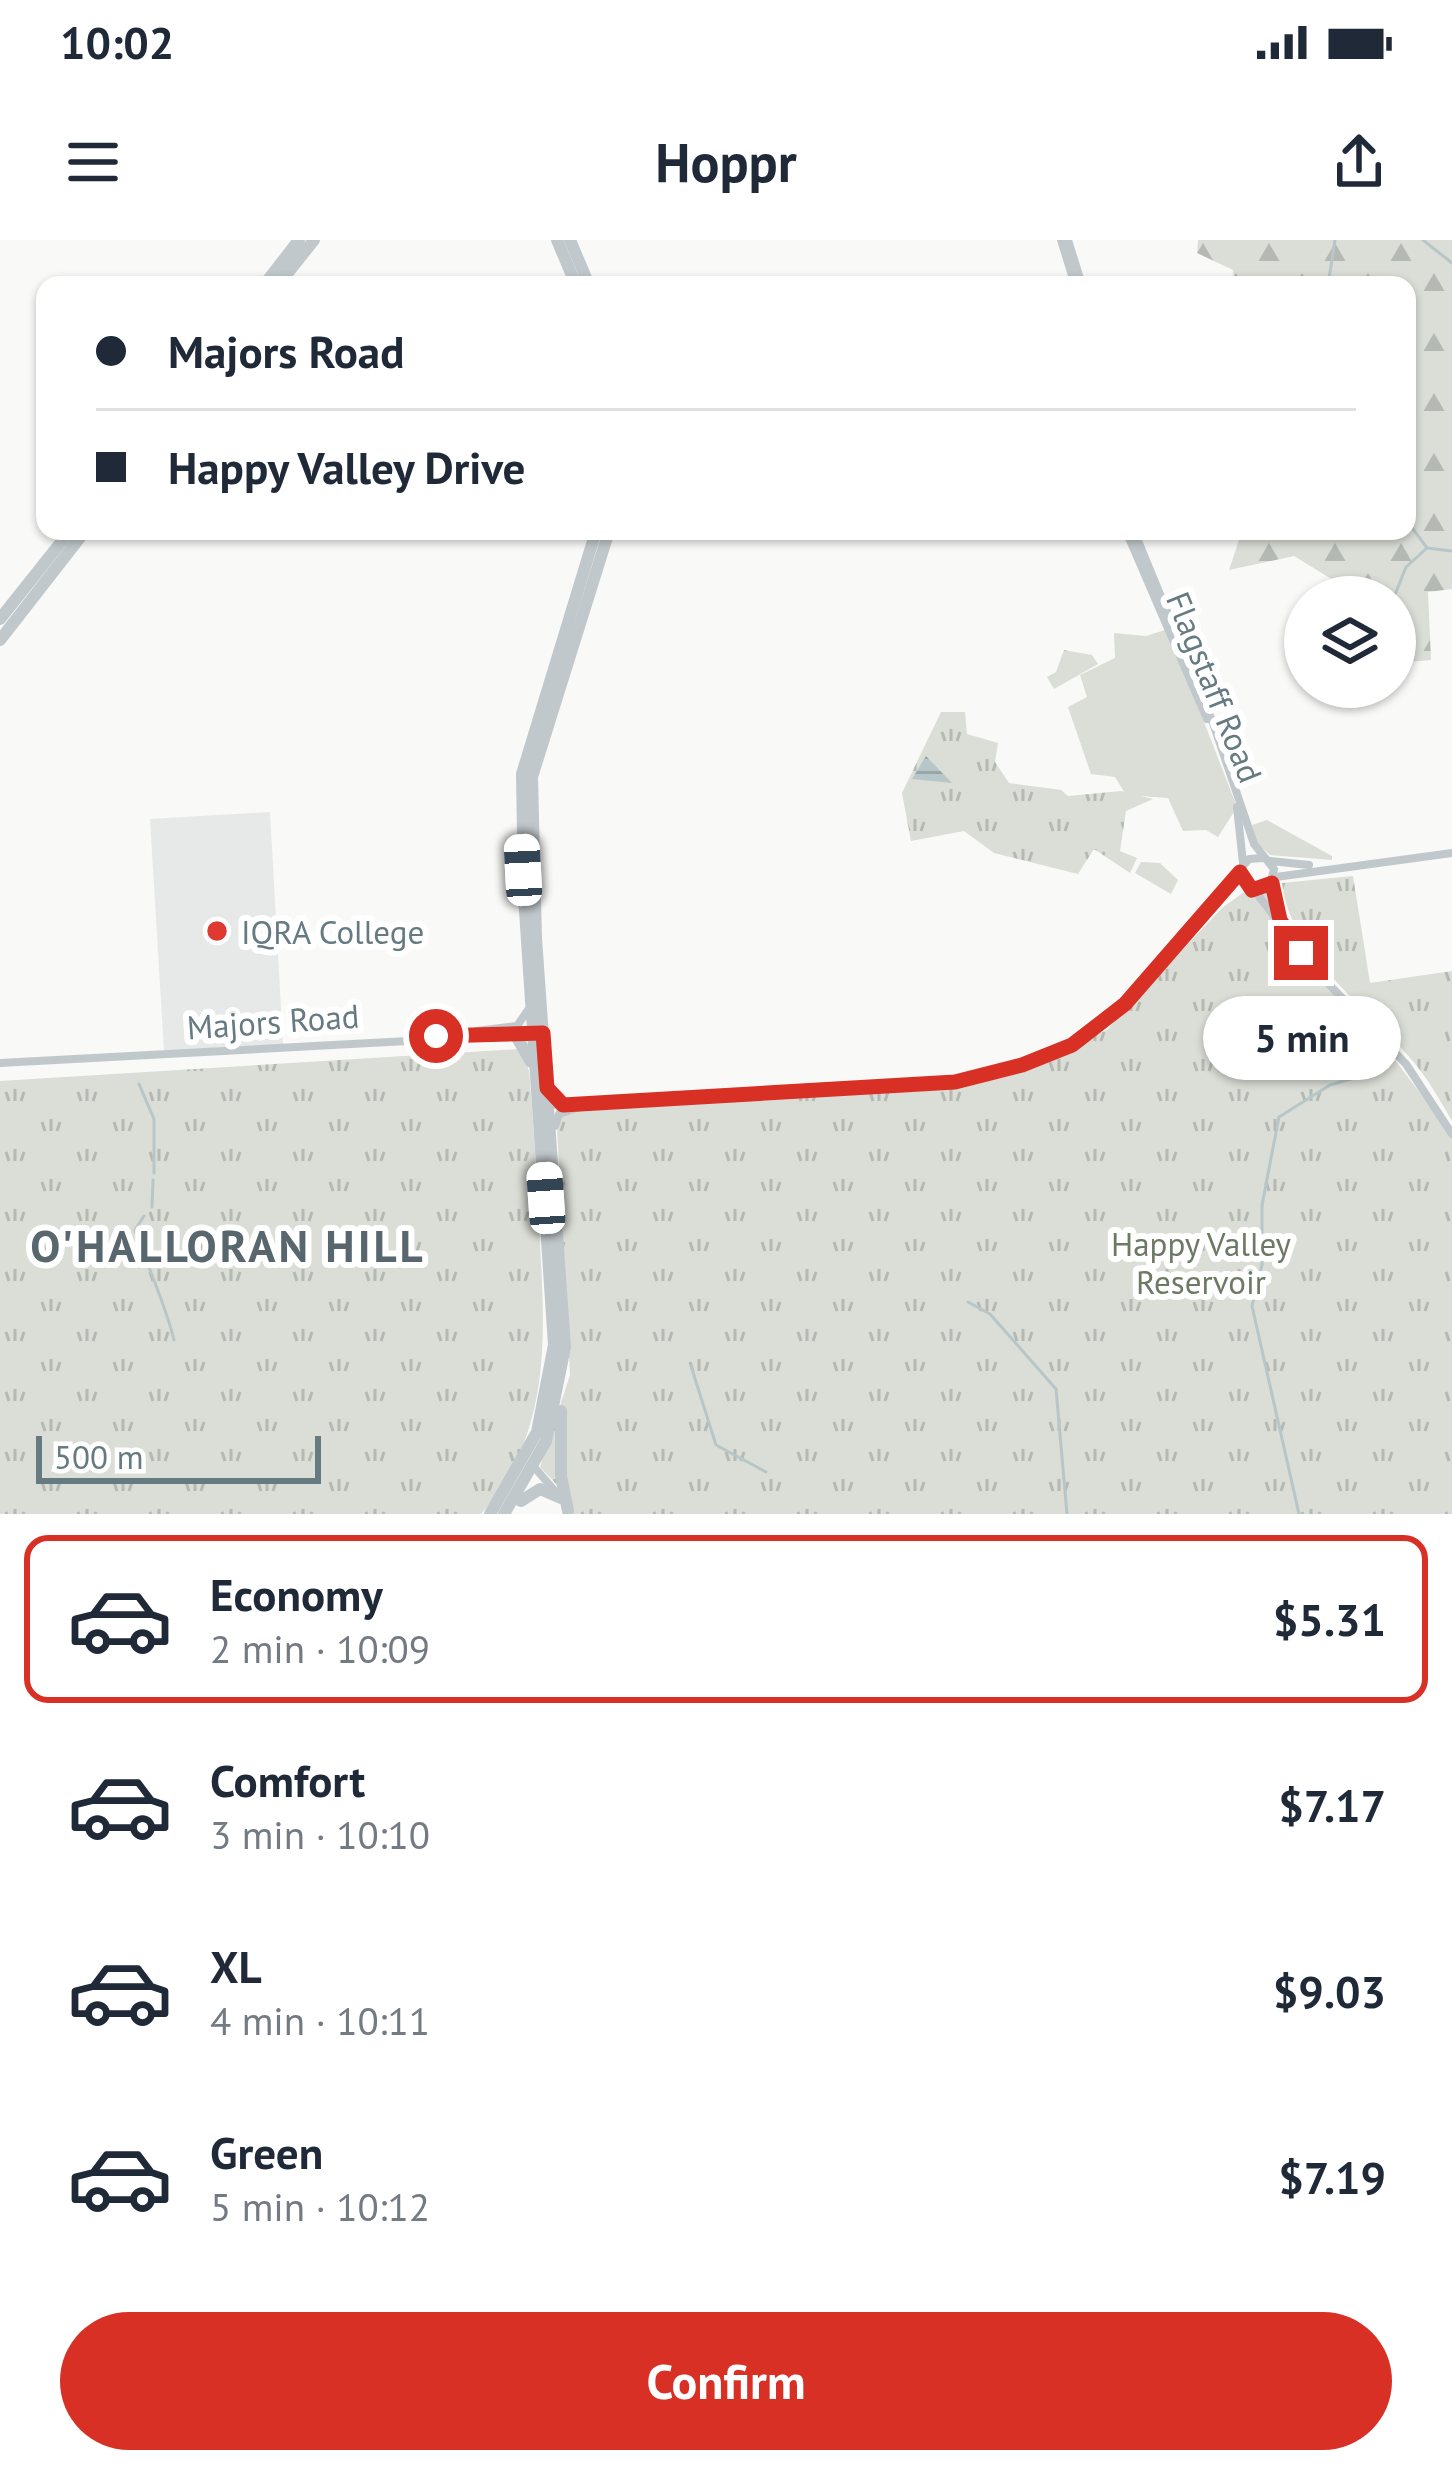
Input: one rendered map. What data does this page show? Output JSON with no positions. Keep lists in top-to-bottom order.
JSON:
{
  "streets": {
    "main road": ["Flagstaff Road", "Majors Road"]
  },
  "districts": ["O'HALLORAN HILL"],
  "parks": ["Happy Valley Reservoir"],
  "places": ["IQRA College"],
  "scale_bar": "500 m",
  "page": {
    "status": "10:02",
    "header": "Hoppr",
    "banner": ["Majors Road", "Happy Valley Drive"],
    "bubble": "5 min",
    "scale": "500 m",
    "list": [
      {
        "name": "Economy",
        "note": "2 min · 10:09",
        "value": "$5.31"
      },
      {
        "name": "Comfort",
        "note": "3 min · 10:10",
        "value": "$7.17"
      },
      {
        "name": "XL",
        "note": "4 min · 10:11",
        "value": "$9.03"
      },
      {
        "name": "Green",
        "note": "5 min · 10:12",
        "value": "$7.19"
      }
    ],
    "buttons": "Confirm"
  }
}
